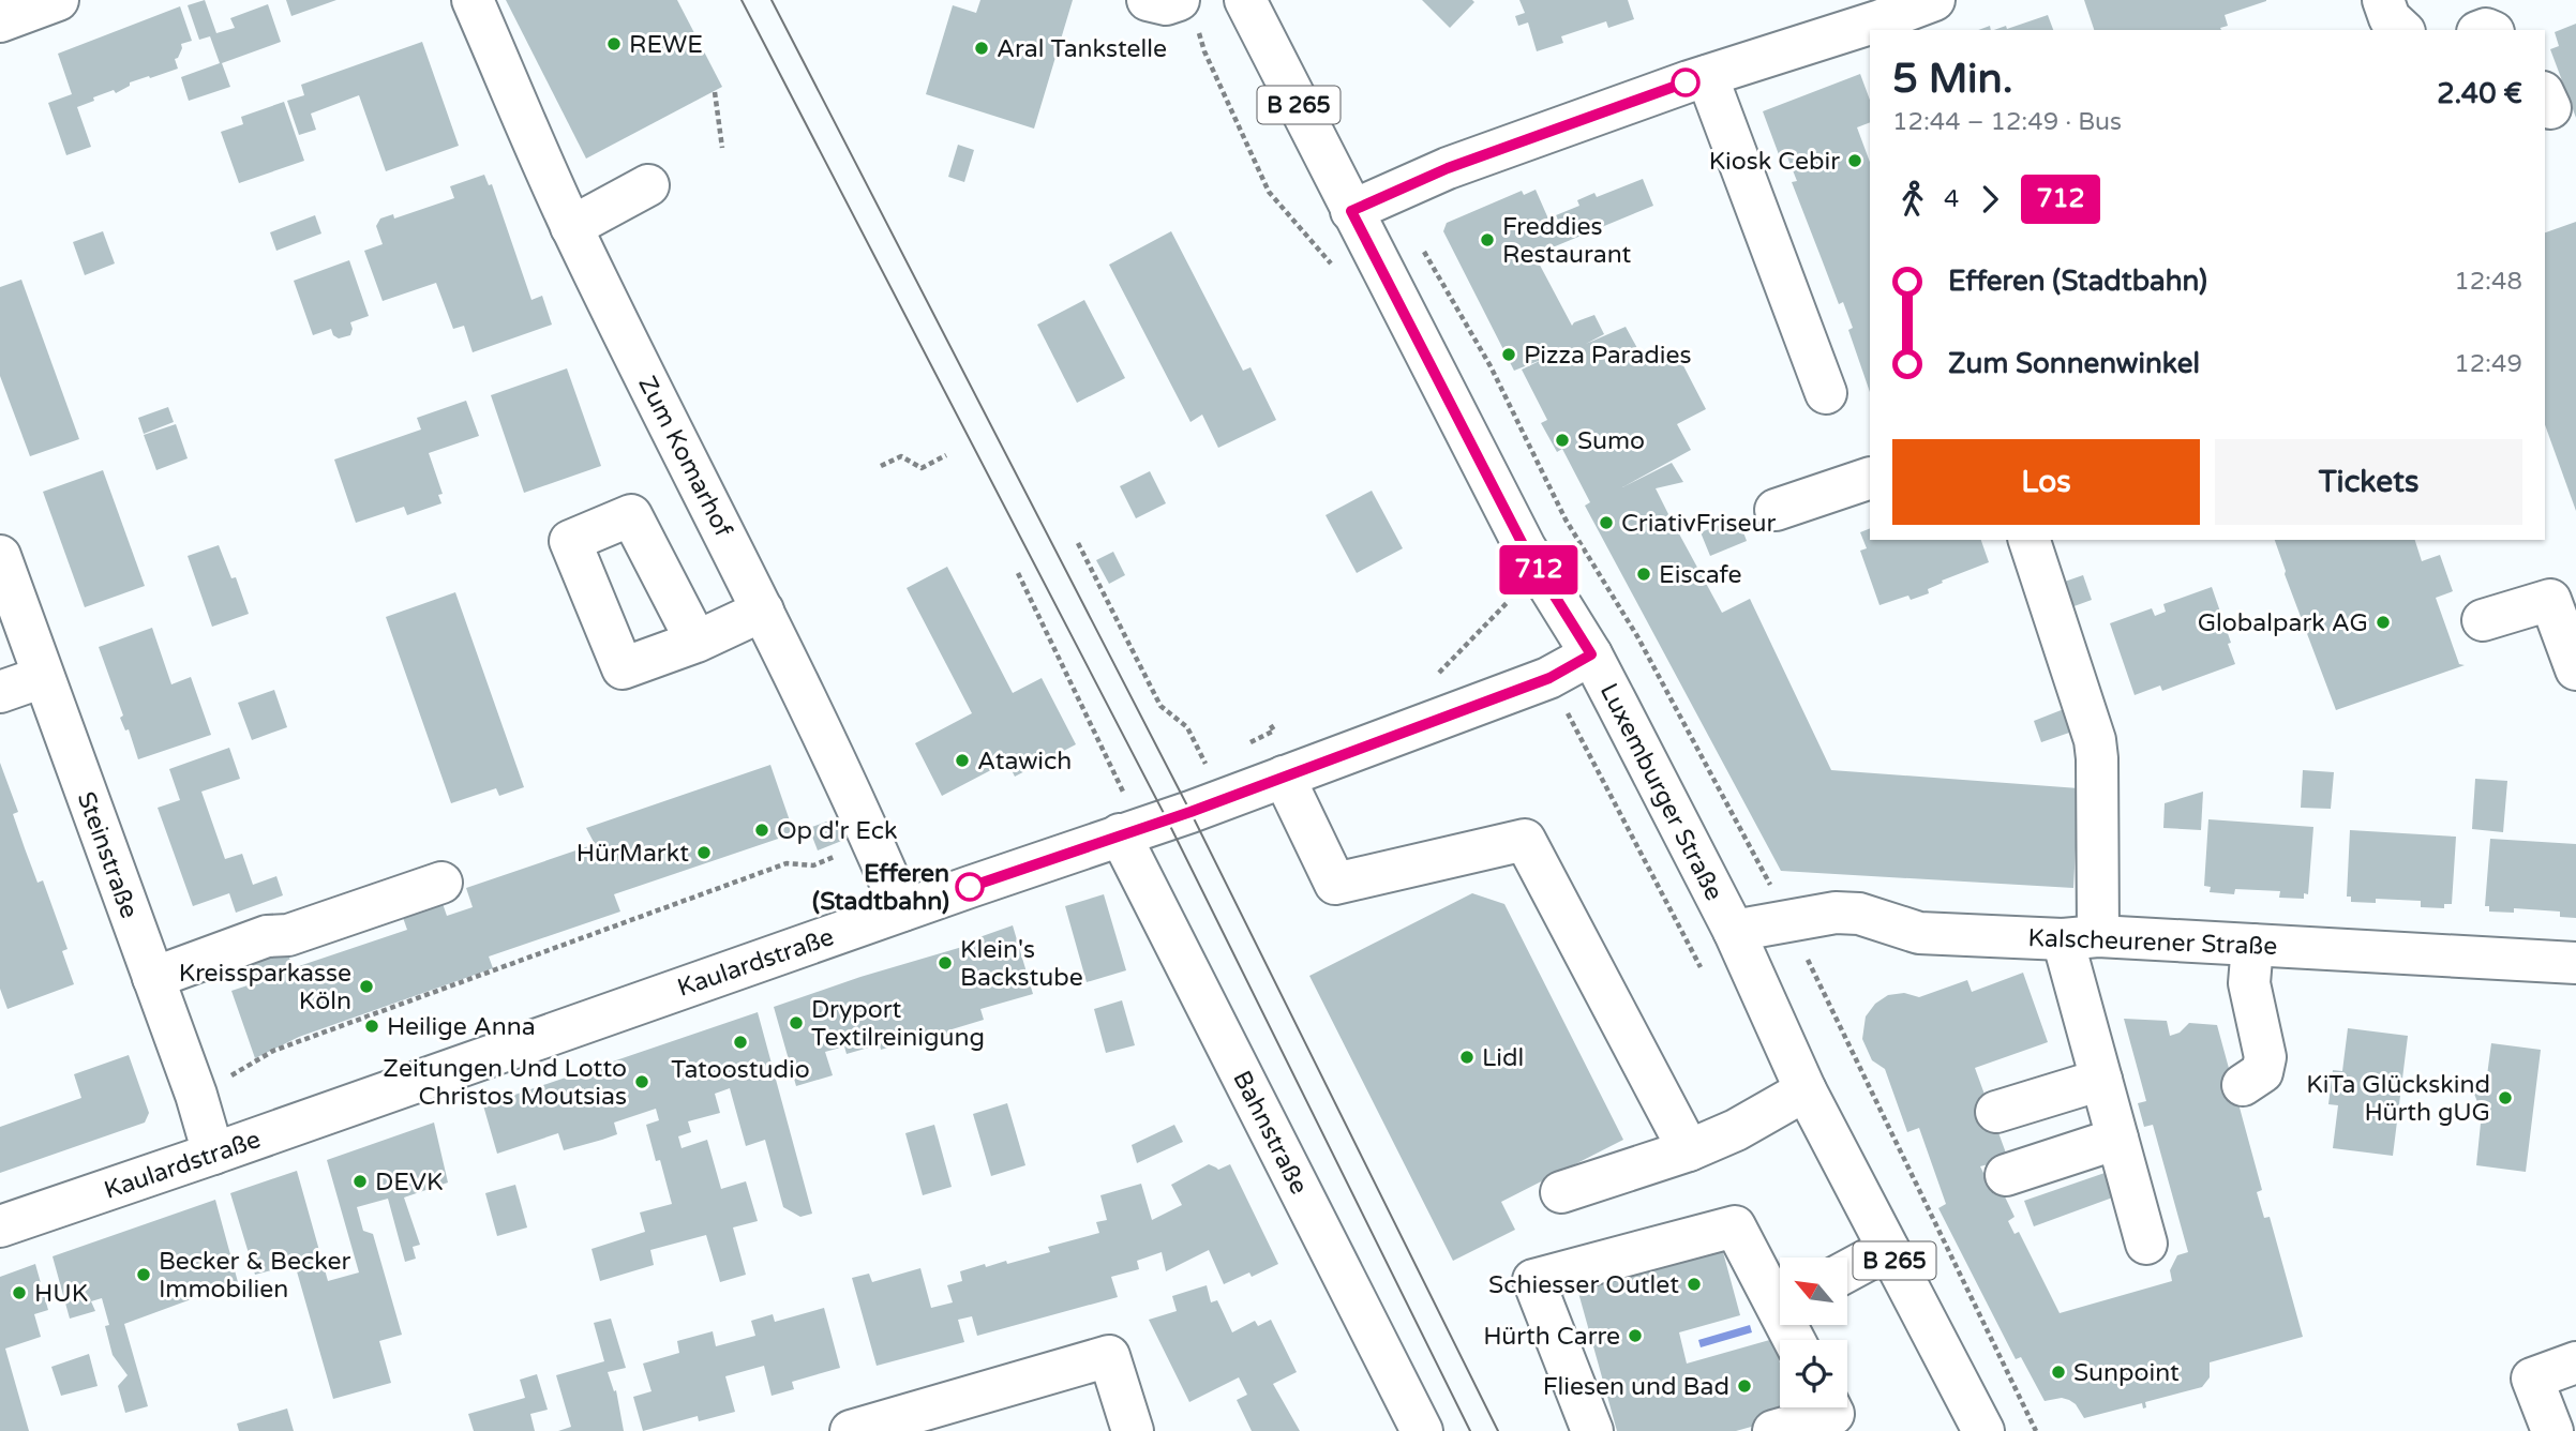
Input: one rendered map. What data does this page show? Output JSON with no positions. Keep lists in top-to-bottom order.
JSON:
{
  "streets": {
    "street": [
      "B 265",
      "Zum Komarhof",
      "Luxemburger Straße",
      "Steinstraße",
      "Kalscheurener Straße",
      "Kaulardstraße",
      "Bahnstraße"
    ]
  },
  "crossings": [
    ["Zum Komarhof", "Kaulardstraße"],
    ["Luxemburger Straße", "Kalscheurener Straße"],
    ["Luxemburger Straße", "Kaulardstraße"],
    ["Steinstraße", "Kaulardstraße"],
    ["Kaulardstraße", "Bahnstraße"]
  ],
  "places": [
    "REWE",
    "Aral Tankstelle",
    "Kiosk Cebir",
    "Freddies Restaurant",
    "Pizza Paradies",
    "Sumo",
    "CriativFriseur",
    "Eiscafe",
    "Globalpark AG",
    "Atawich",
    "Op d'r Eck",
    "HürMarkt",
    "Efferen (Stadtbahn)",
    "Klein's Backstube",
    "Kreissparkasse Köln",
    "Dryport Textilreinigung",
    "Heilige Anna",
    "Tatoostudio",
    "Lidl",
    "Zeitungen Und Lotto Christos Moutsias",
    "KiTa Glückskind Hürth gUG",
    "DEVK",
    "Becker & Becker Immobilien",
    "Schiesser Outlet",
    "HUK",
    "Hürth Carre",
    "Sunpoint",
    "Fliesen und Bad"
  ],
  "lines": ["bus line 712"],
  "north": "top left",
  "page": {
    "on_map": "712",
    "heading": ["5 Min.", "12:44 – 12:49 · Bus", "2.40 €"],
    "legs": ["4", "712"],
    "list": [
      {
        "name": "Efferen (Stadtbahn)",
        "value": "12:48"
      },
      {
        "name": "Zum Sonnenwinkel",
        "value": "12:49"
      }
    ],
    "buttons": ["Los", "Tickets"]
  }
}
